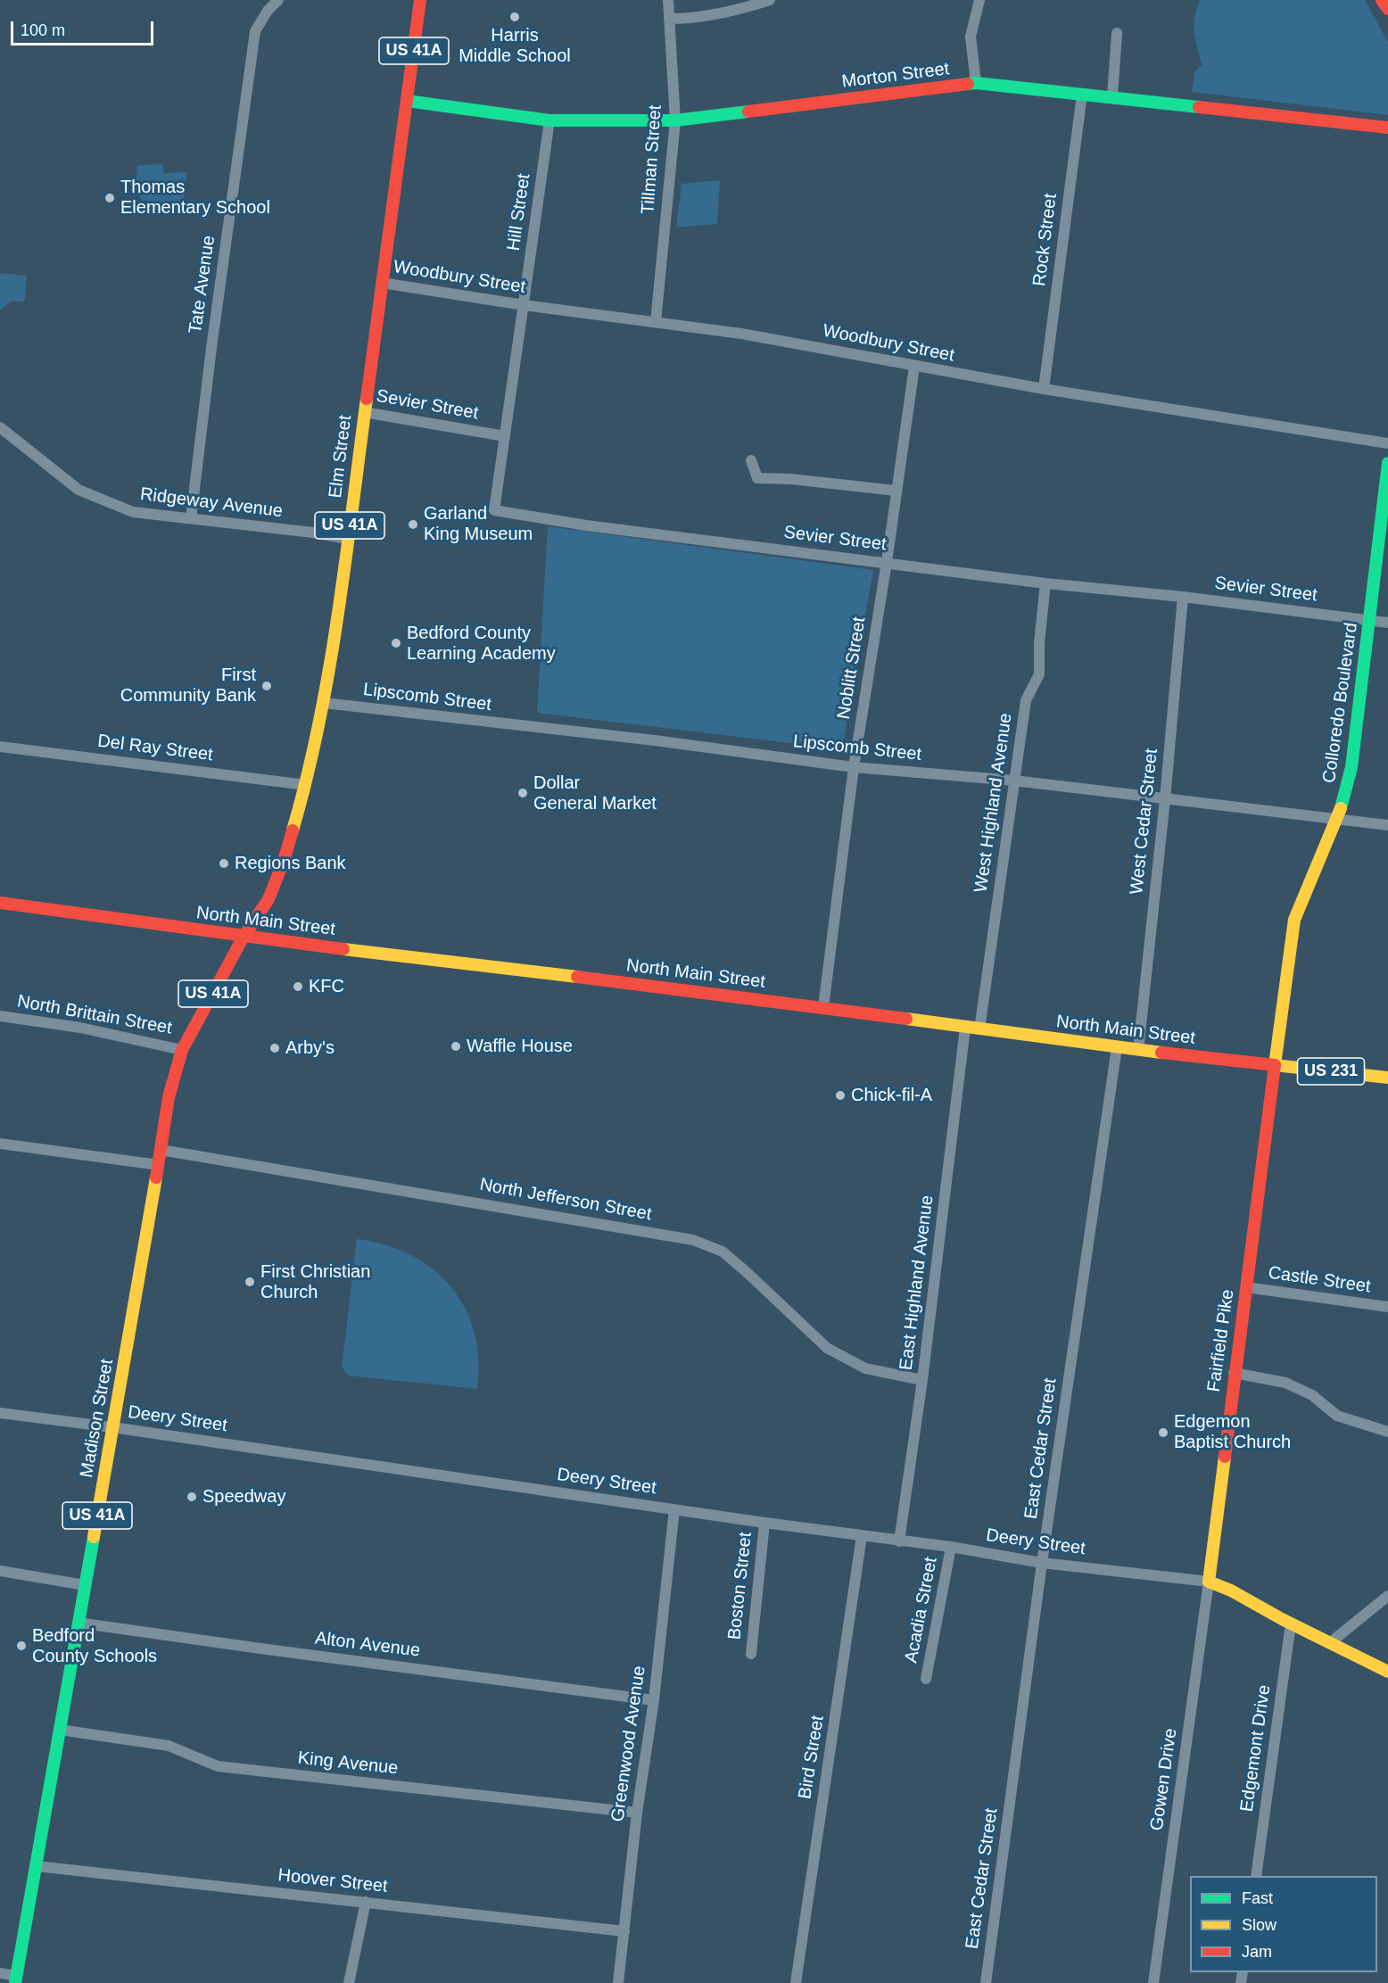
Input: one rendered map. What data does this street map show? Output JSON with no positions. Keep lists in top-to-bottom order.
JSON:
{
  "streets": {
    "main road": [
      "US 41A",
      "Morton Street",
      "Elm Street",
      "Colloredo Boulevard",
      "North Main Street",
      "US 231",
      "Fairfield Pike",
      "Madison Street"
    ],
    "street": [
      "Tillman Street",
      "Hill Street",
      "Rock Street",
      "Woodbury Street",
      "Tate Avenue",
      "Sevier Street",
      "Ridgeway Avenue",
      "Noblitt Street",
      "Lipscomb Street",
      "Del Ray Street",
      "West Highland Avenue",
      "West Cedar Street",
      "North Brittain Street",
      "North Jefferson Street",
      "Castle Street",
      "East Highland Avenue",
      "Deery Street",
      "East Cedar Street",
      "Boston Street",
      "Acadia Street",
      "Alton Avenue",
      "Greenwood Avenue",
      "Edgemont Drive",
      "Bird Street",
      "King Avenue",
      "Gowen Drive",
      "Hoover Street"
    ]
  },
  "crossings": [
    ["Morton Street", "Tillman Street"],
    ["Morton Street", "Hill Street"],
    ["Morton Street", "Rock Street"],
    ["Morton Street", "Elm Street"],
    ["Tillman Street", "Woodbury Street"],
    ["Hill Street", "Woodbury Street"],
    ["Hill Street", "Sevier Street"],
    ["Rock Street", "Woodbury Street"],
    ["Woodbury Street", "Elm Street"],
    ["Woodbury Street", "Noblitt Street"],
    ["Tate Avenue", "Ridgeway Avenue"],
    ["Sevier Street", "Elm Street"],
    ["Sevier Street", "Noblitt Street"],
    ["Sevier Street", "Colloredo Boulevard"],
    ["Sevier Street", "West Highland Avenue"],
    ["Sevier Street", "West Cedar Street"],
    ["Elm Street", "Ridgeway Avenue"],
    ["Elm Street", "Lipscomb Street"],
    ["Elm Street", "Del Ray Street"],
    ["Elm Street", "North Main Street"],
    ["Elm Street", "Madison Street"],
    ["Noblitt Street", "Lipscomb Street"],
    ["Noblitt Street", "North Main Street"],
    ["Lipscomb Street", "Colloredo Boulevard"],
    ["Lipscomb Street", "West Highland Avenue"],
    ["Lipscomb Street", "West Cedar Street"],
    ["Colloredo Boulevard", "North Main Street"],
    ["Colloredo Boulevard", "Fairfield Pike"],
    ["West Highland Avenue", "North Main Street"],
    ["West Cedar Street", "North Main Street"],
    ["North Main Street", "East Highland Avenue"],
    ["North Main Street", "Fairfield Pike"],
    ["North Main Street", "Madison Street"],
    ["North Main Street", "East Cedar Street"],
    ["North Brittain Street", "Madison Street"],
    ["North Jefferson Street", "East Highland Avenue"],
    ["North Jefferson Street", "Madison Street"],
    ["Castle Street", "Fairfield Pike"],
    ["East Highland Avenue", "Deery Street"],
    ["Fairfield Pike", "Deery Street"],
    ["Fairfield Pike", "Gowen Drive"],
    ["Madison Street", "Deery Street"],
    ["Madison Street", "Alton Avenue"],
    ["Madison Street", "King Avenue"],
    ["Madison Street", "Hoover Street"],
    ["Deery Street", "East Cedar Street"],
    ["Deery Street", "Boston Street"],
    ["Deery Street", "Acadia Street"],
    ["Deery Street", "Greenwood Avenue"],
    ["Deery Street", "Bird Street"],
    ["Deery Street", "Gowen Drive"],
    ["Alton Avenue", "Greenwood Avenue"],
    ["Greenwood Avenue", "King Avenue"],
    ["Greenwood Avenue", "Hoover Street"]
  ],
  "places": [
    "Harris Middle School",
    "Thomas Elementary School",
    "Garland King Museum",
    "Bedford County Learning Academy",
    "First Community Bank",
    "Dollar General Market",
    "Regions Bank",
    "KFC",
    "Waffle House",
    "Arby's",
    "Chick-fil-A",
    "First Christian Church",
    "Edgemon Baptist Church",
    "Speedway",
    "Bedford County Schools"
  ],
  "legend": ["Fast", "Slow", "Jam"],
  "scale_bar": "100 m"
}
